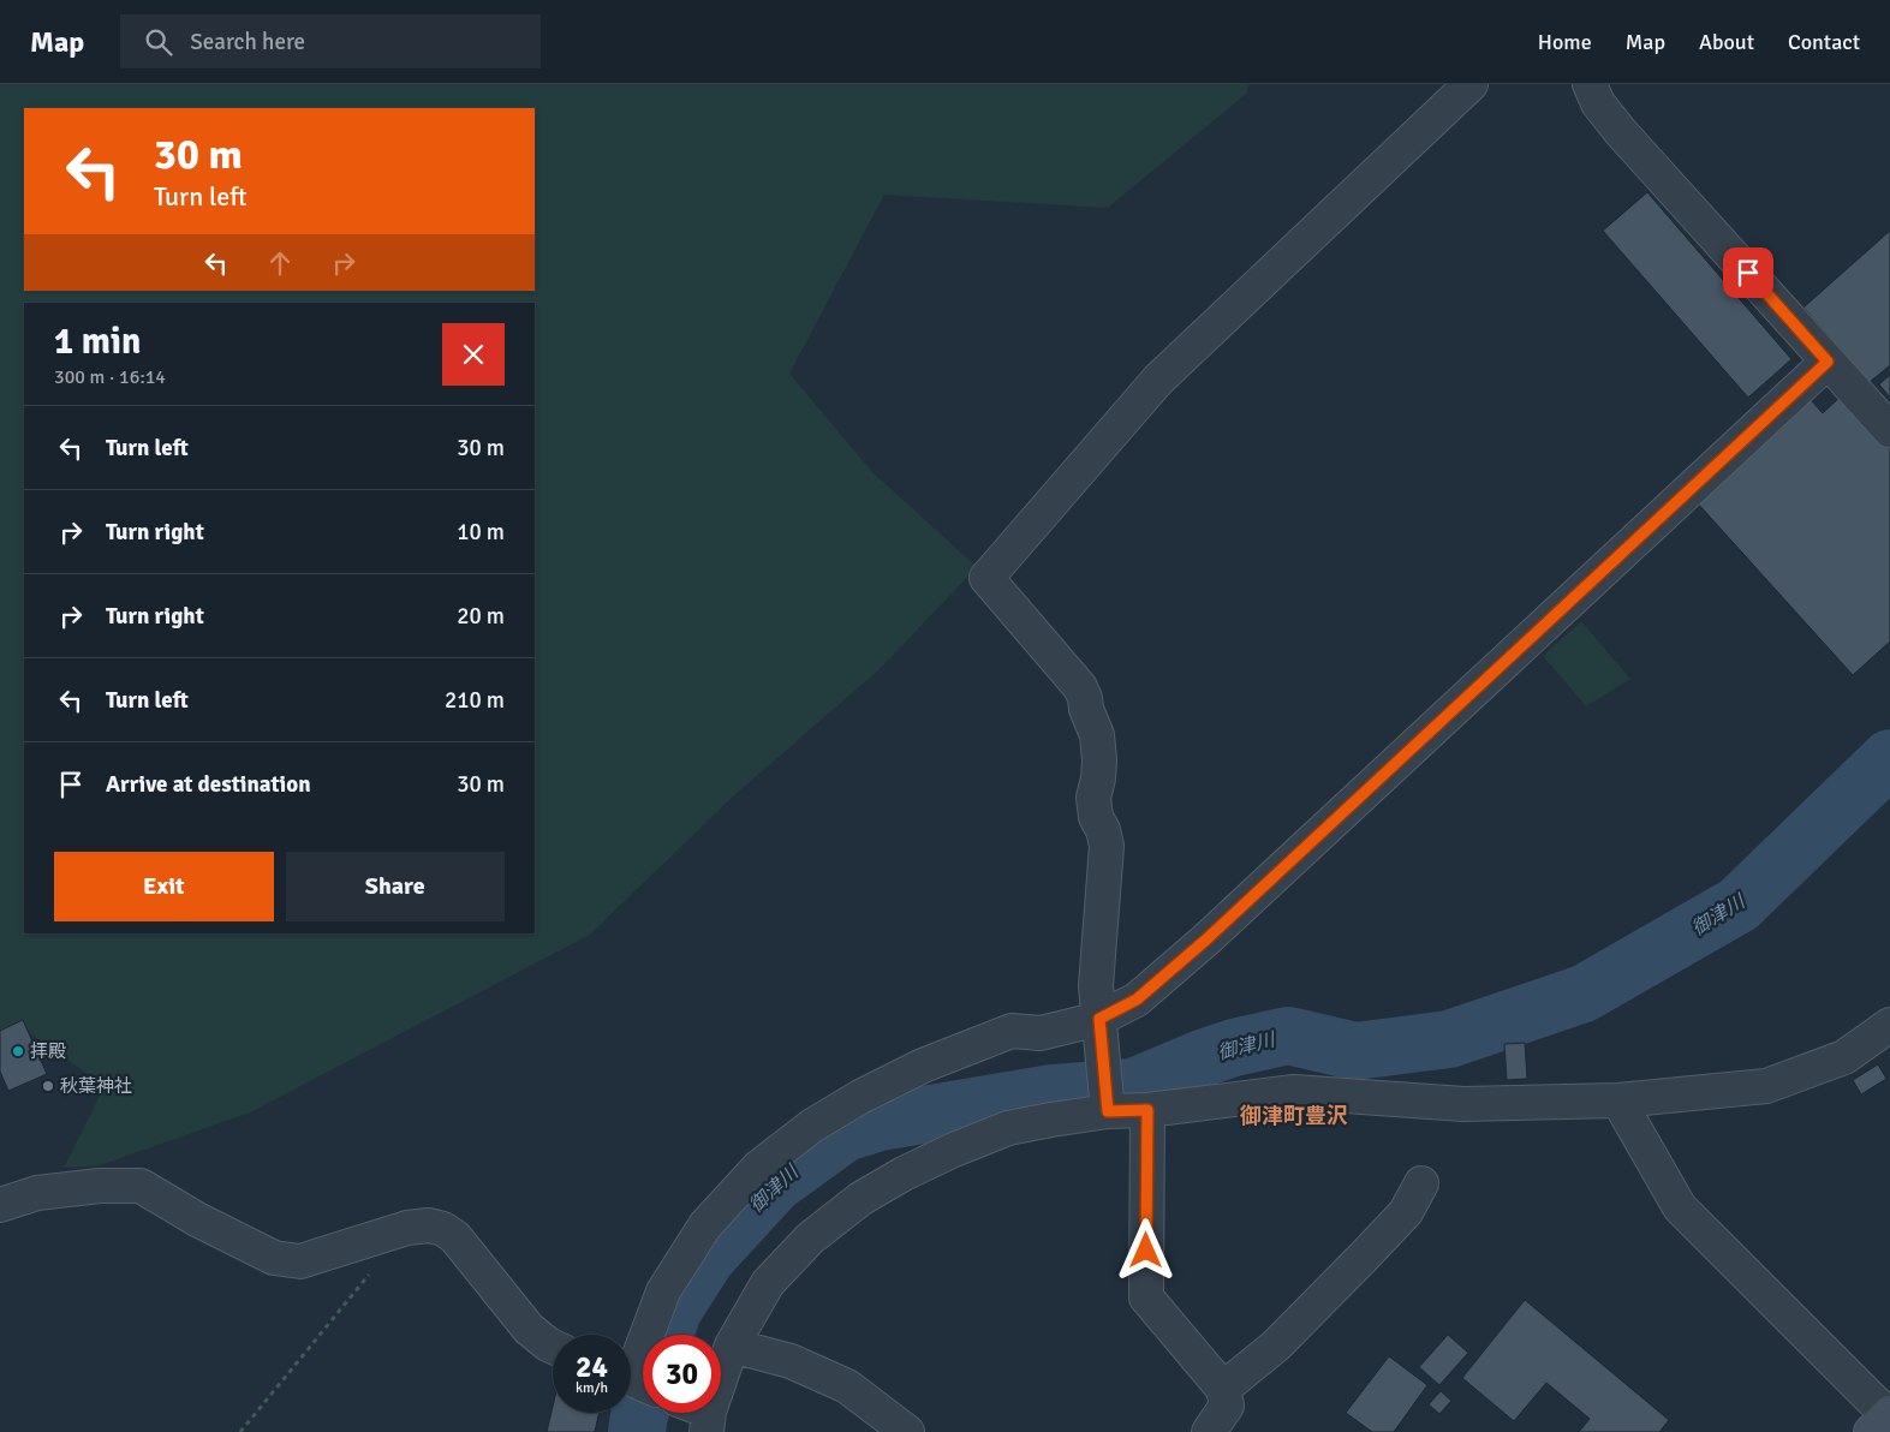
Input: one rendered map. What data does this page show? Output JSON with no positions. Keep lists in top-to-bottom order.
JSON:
{
  "districts": ["御津町豊沢"],
  "water": ["御津川"],
  "places": ["拝殿", "秋葉神社"],
  "page": {
    "header": "Map",
    "search": "Search here",
    "nav": [
      "Home",
      "Map",
      "About",
      "Contact"
    ],
    "turn": ["30 m", "Turn left"],
    "heading": ["1 min", "300 m · 16:14"],
    "list": [
      {
        "name": "Turn left",
        "value": "30 m"
      },
      {
        "name": "Turn right",
        "value": "10 m"
      },
      {
        "name": "Turn right",
        "value": "20 m"
      },
      {
        "name": "Turn left",
        "value": "210 m"
      },
      {
        "name": "Arrive at destination",
        "value": "30 m"
      }
    ],
    "buttons": ["Exit", "Share"],
    "speed": "24 km/h",
    "limit": "30"
  }
}
